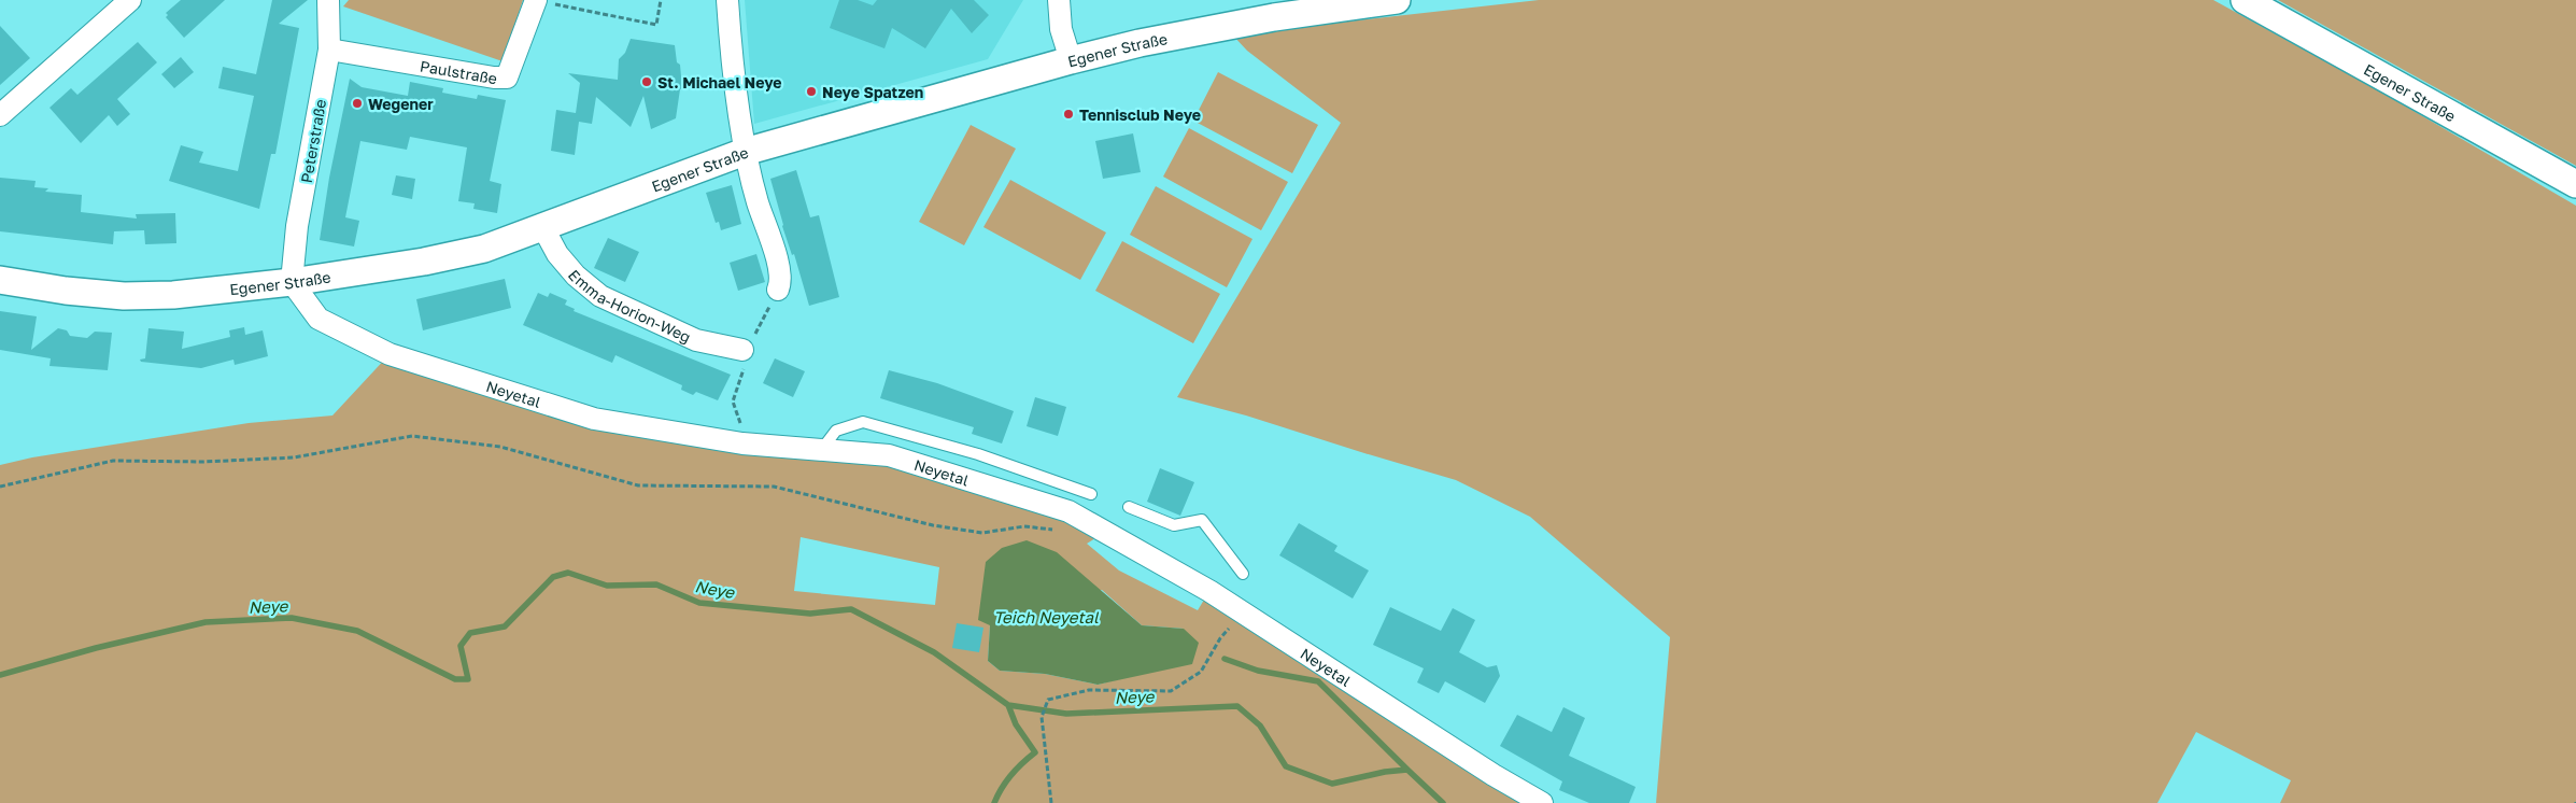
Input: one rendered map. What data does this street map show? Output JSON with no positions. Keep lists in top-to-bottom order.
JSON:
{
  "streets": {
    "street": [
      "Egener Straße",
      "Paulstraße",
      "Peterstraße",
      "Emma-Horion-Weg",
      "Neyetal"
    ]
  },
  "crossings": [
    ["Egener Straße", "Peterstraße"],
    ["Egener Straße", "Emma-Horion-Weg"],
    ["Egener Straße", "Neyetal"],
    ["Paulstraße", "Peterstraße"],
    ["Peterstraße", "Neyetal"]
  ],
  "water": ["Neye", "Teich Neyetal"],
  "places": [
    "St. Michael Neye",
    "Neye Spatzen",
    "Wegener",
    "Tennisclub Neye"
  ]
}
